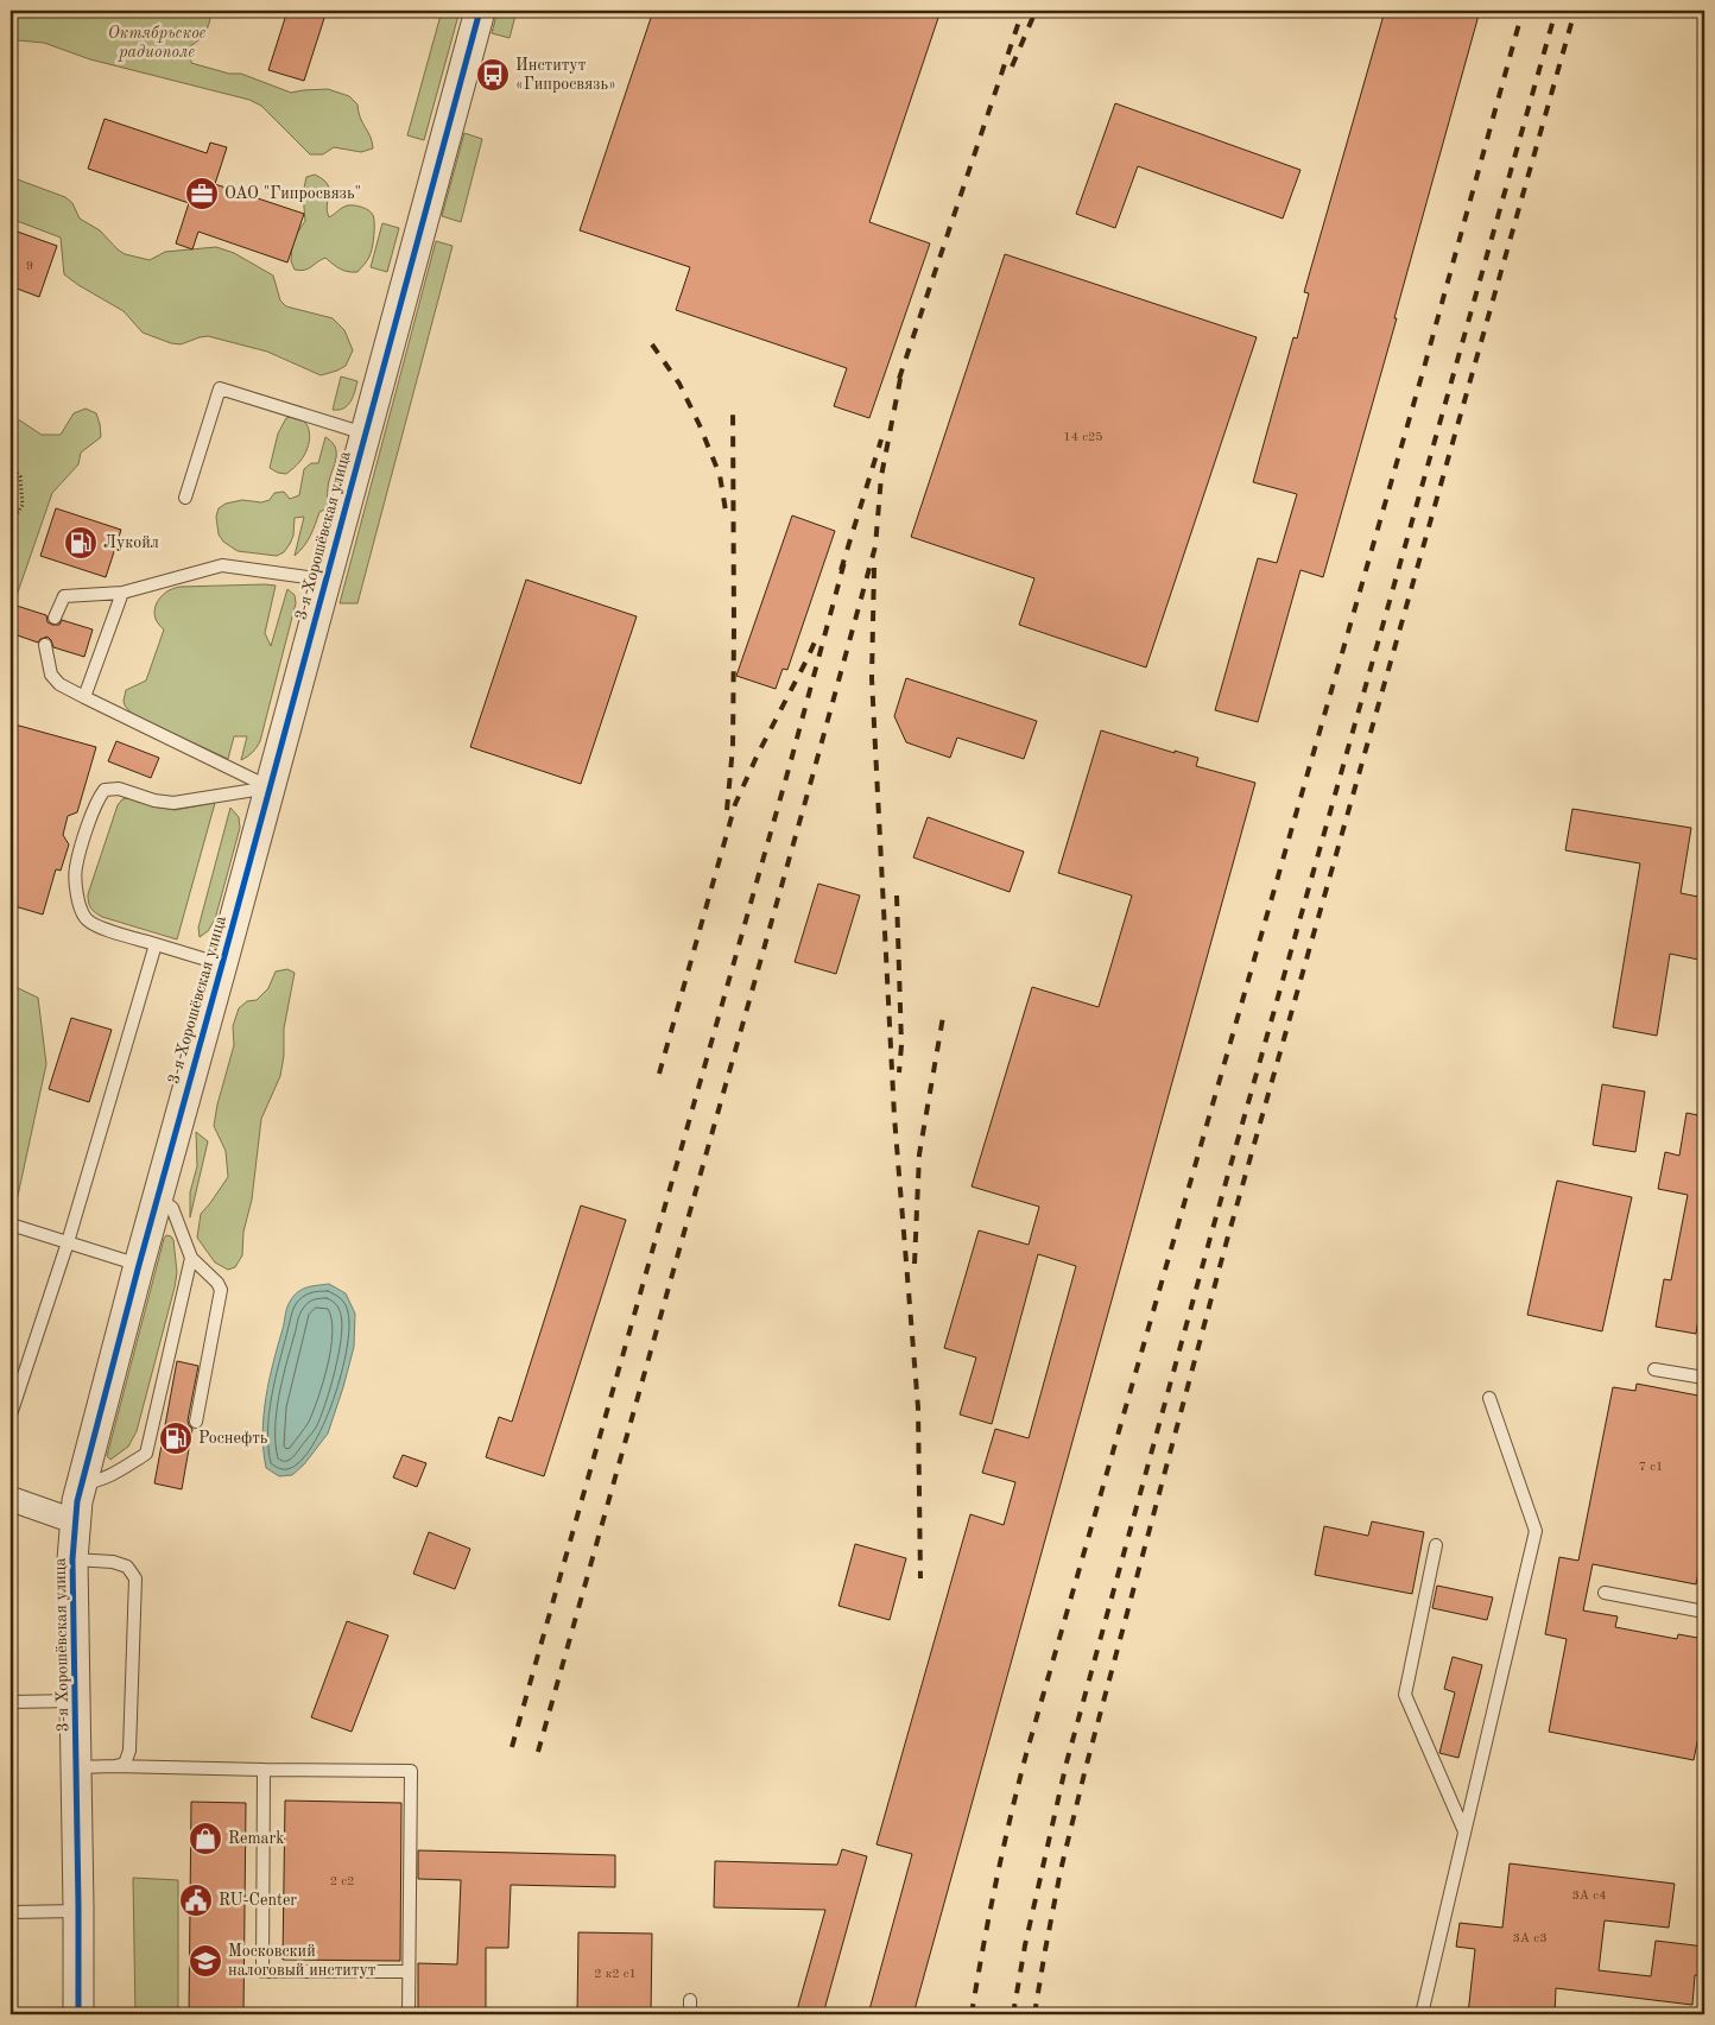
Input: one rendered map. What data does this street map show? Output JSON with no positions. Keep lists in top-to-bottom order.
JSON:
{
  "streets": {
    "street": ["3-я Хорошёвская улица"]
  },
  "parks": ["Октябрьское радиополе"],
  "places": {
    "bus stop": ["Институт «Гипросвязь»"],
    "office": ["ОАО \"Гипросвязь\""],
    "fuel station": ["Лукойл", "Роснефть"],
    "shop": ["Remark"],
    "public building": ["RU-Center"],
    "school or university": ["Московский налоговый институт"]
  },
  "house_numbers": [
    "9",
    "14 с25",
    "7 с1",
    "2 с2",
    "3А с4",
    "3А с3",
    "2 к2 c1"
  ]
}
